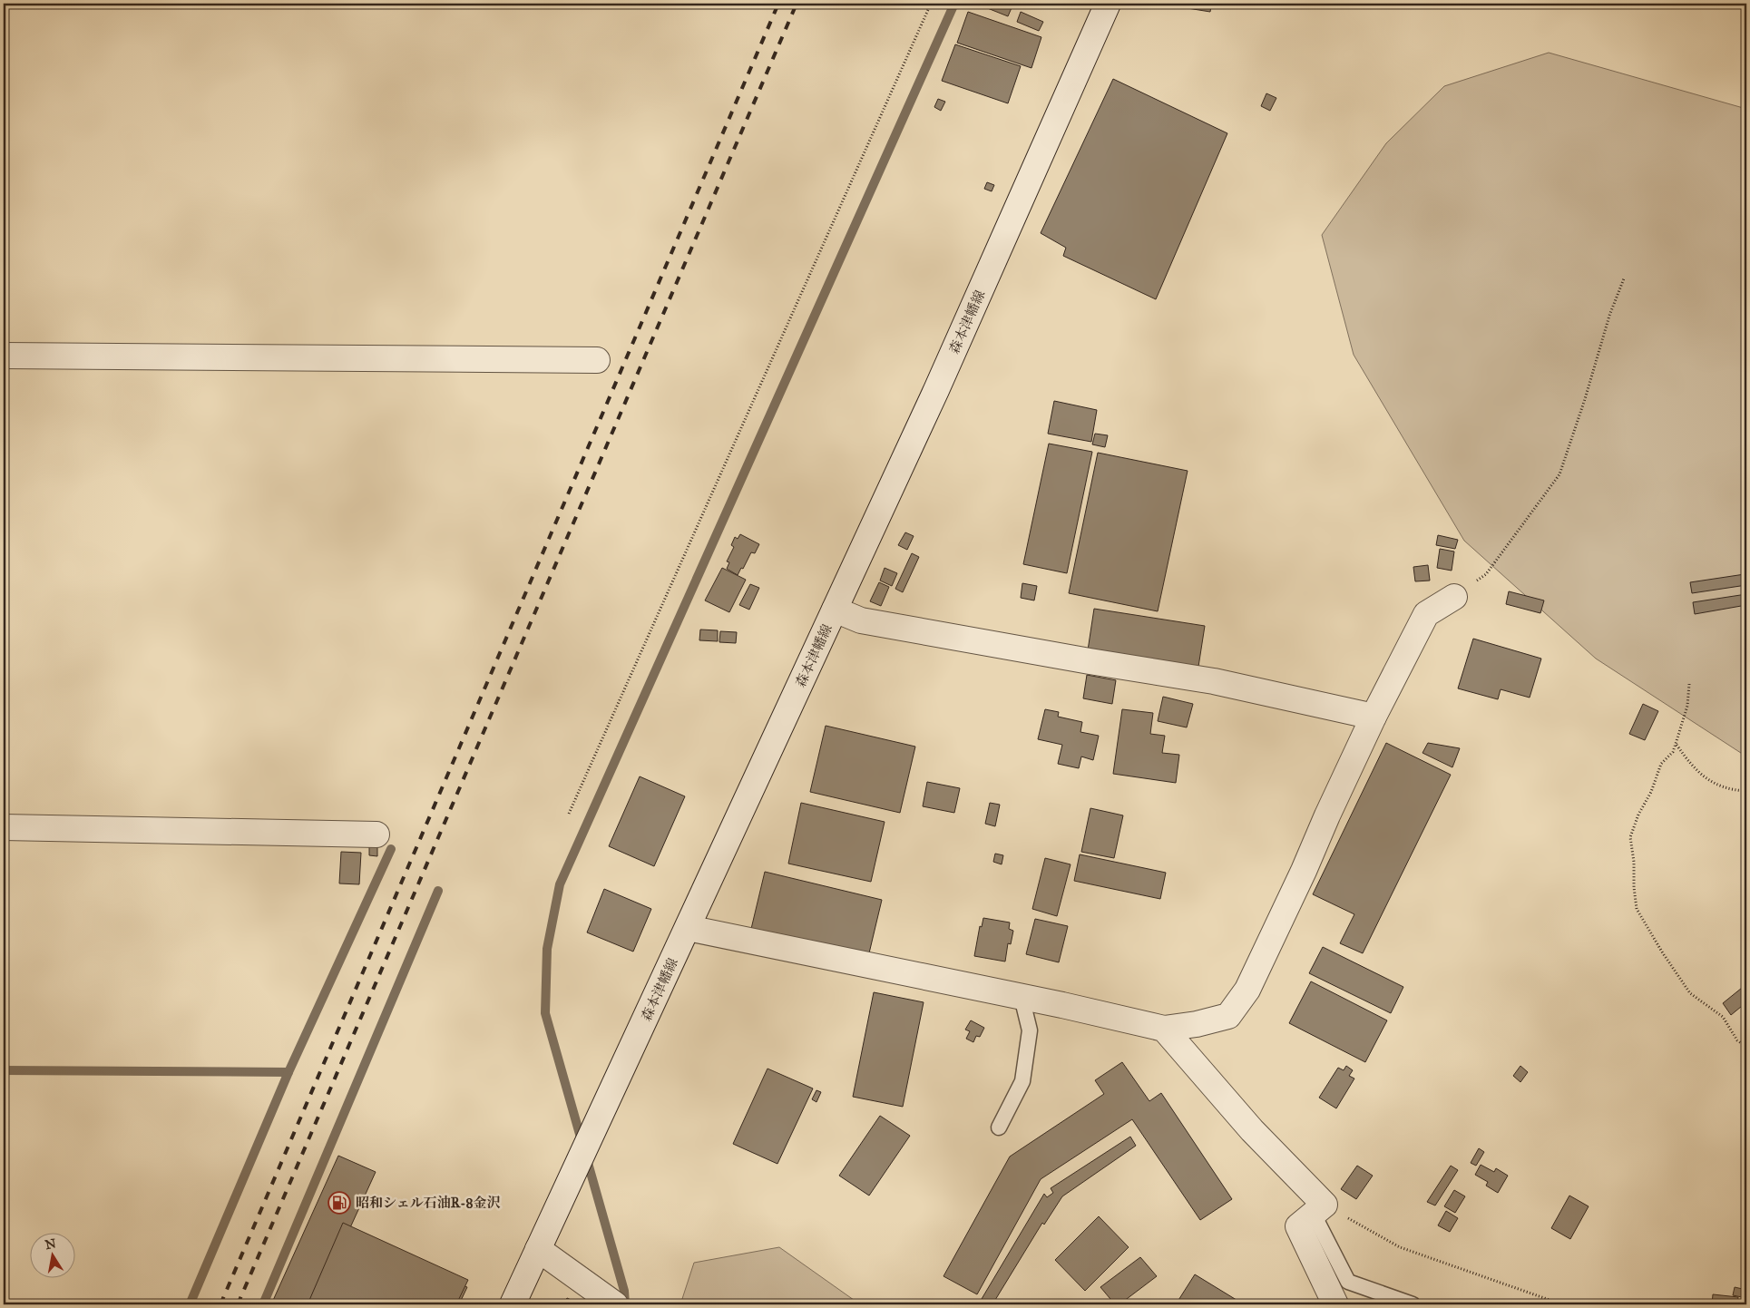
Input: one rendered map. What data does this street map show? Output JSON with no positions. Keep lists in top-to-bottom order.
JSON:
{
  "streets": {
    "street": ["森本津幡線"]
  },
  "places": {
    "fuel station": ["昭和シェル石油R-8金沢"]
  },
  "north": "top"
}
